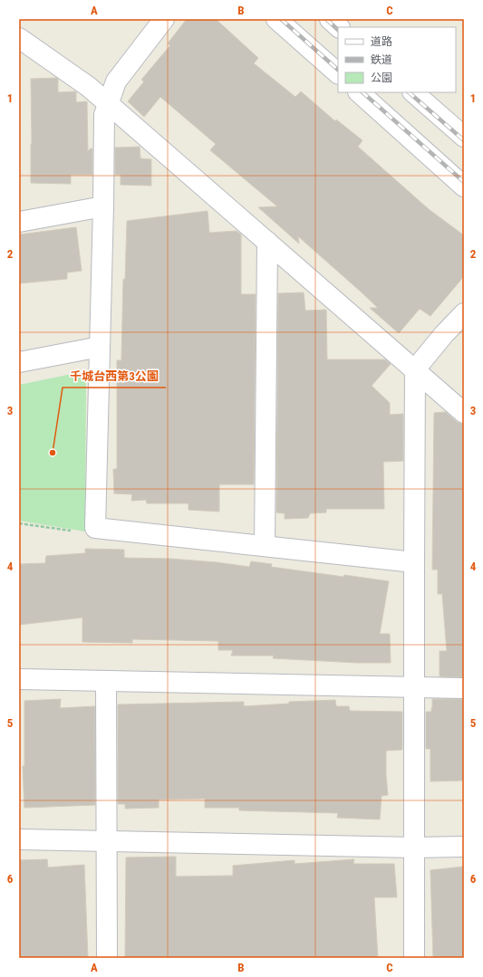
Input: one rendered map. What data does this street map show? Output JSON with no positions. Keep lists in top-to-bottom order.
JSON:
{
  "places": ["千城台西第3公園"],
  "legend": ["道路", "鉄道", "公園"],
  "grid": {
    "columns": ["A", "B", "C"],
    "rows": [
      "1",
      "2",
      "3",
      "4",
      "5",
      "6"
    ]
  }
}
